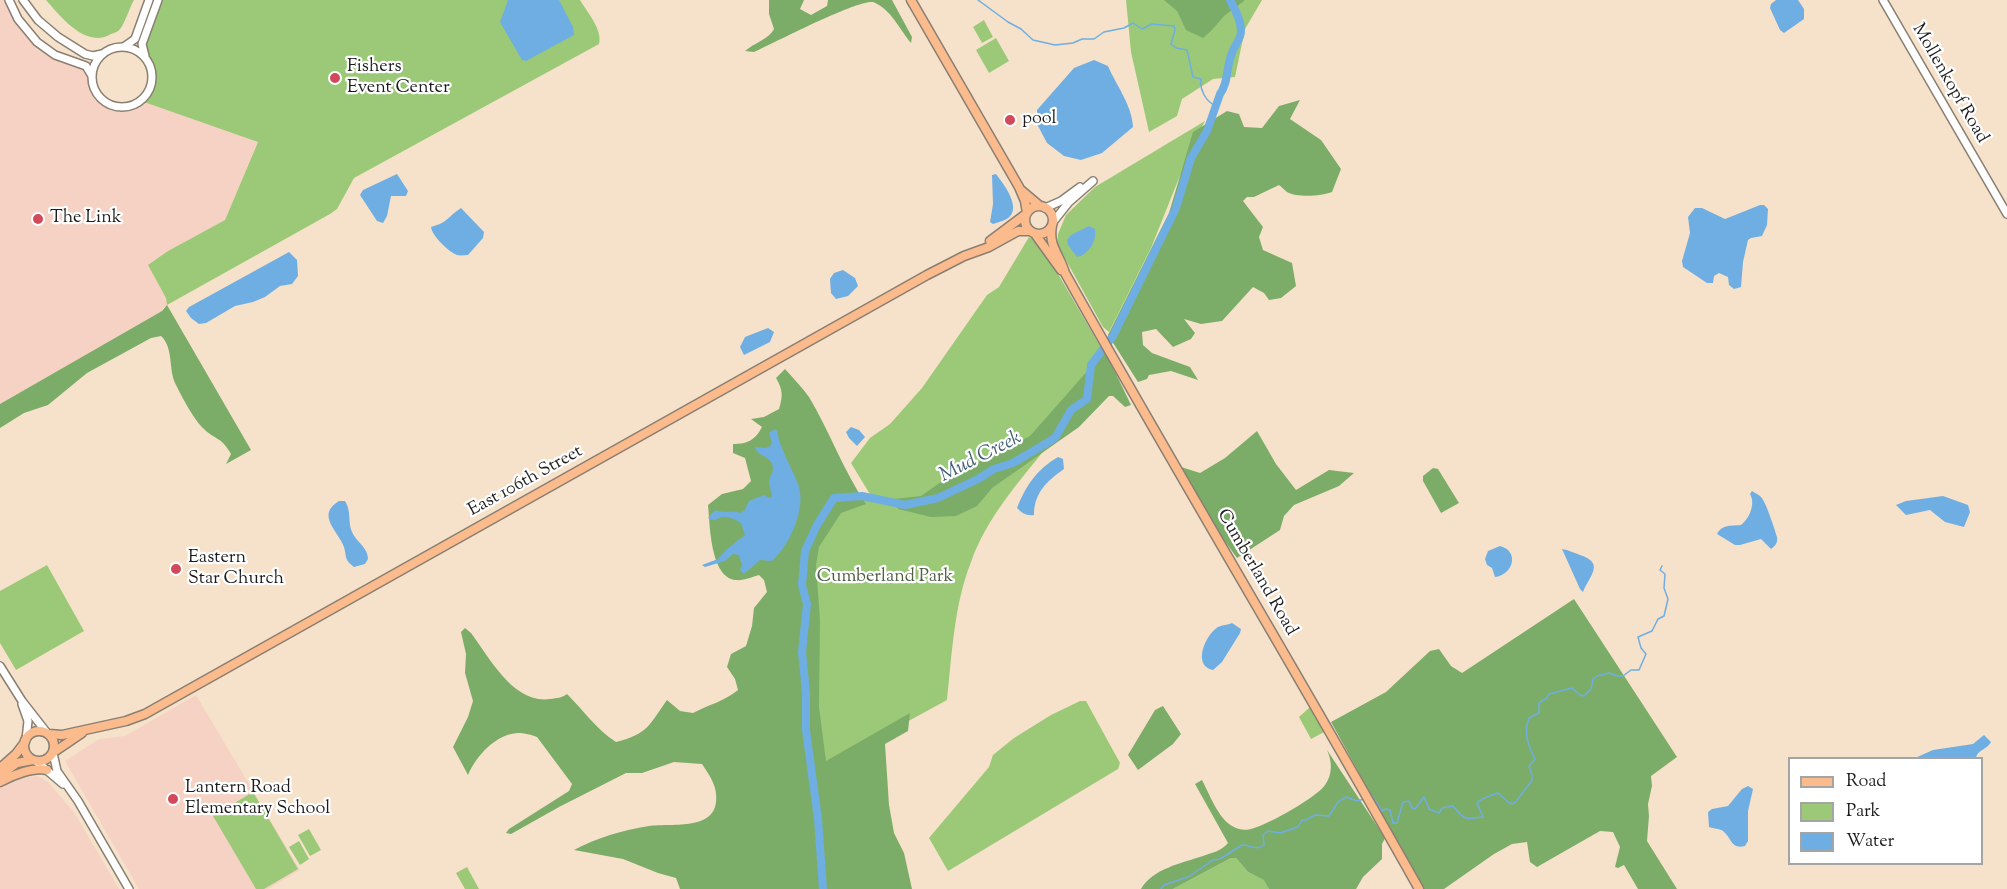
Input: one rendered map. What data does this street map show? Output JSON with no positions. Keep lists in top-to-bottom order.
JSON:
{
  "streets": {
    "main road": ["East 106th Street", "Cumberland Road"],
    "street": ["Mollenkopf Road"]
  },
  "crossings": [
    ["East 106th Street", "Cumberland Road"]
  ],
  "water": ["Mud Creek"],
  "parks": ["Cumberland Park"],
  "places": [
    "Fishers Event Center",
    "pool",
    "The Link",
    "Eastern Star Church",
    "Lantern Road Elementary School"
  ],
  "legend": ["Road", "Park", "Water"]
}
